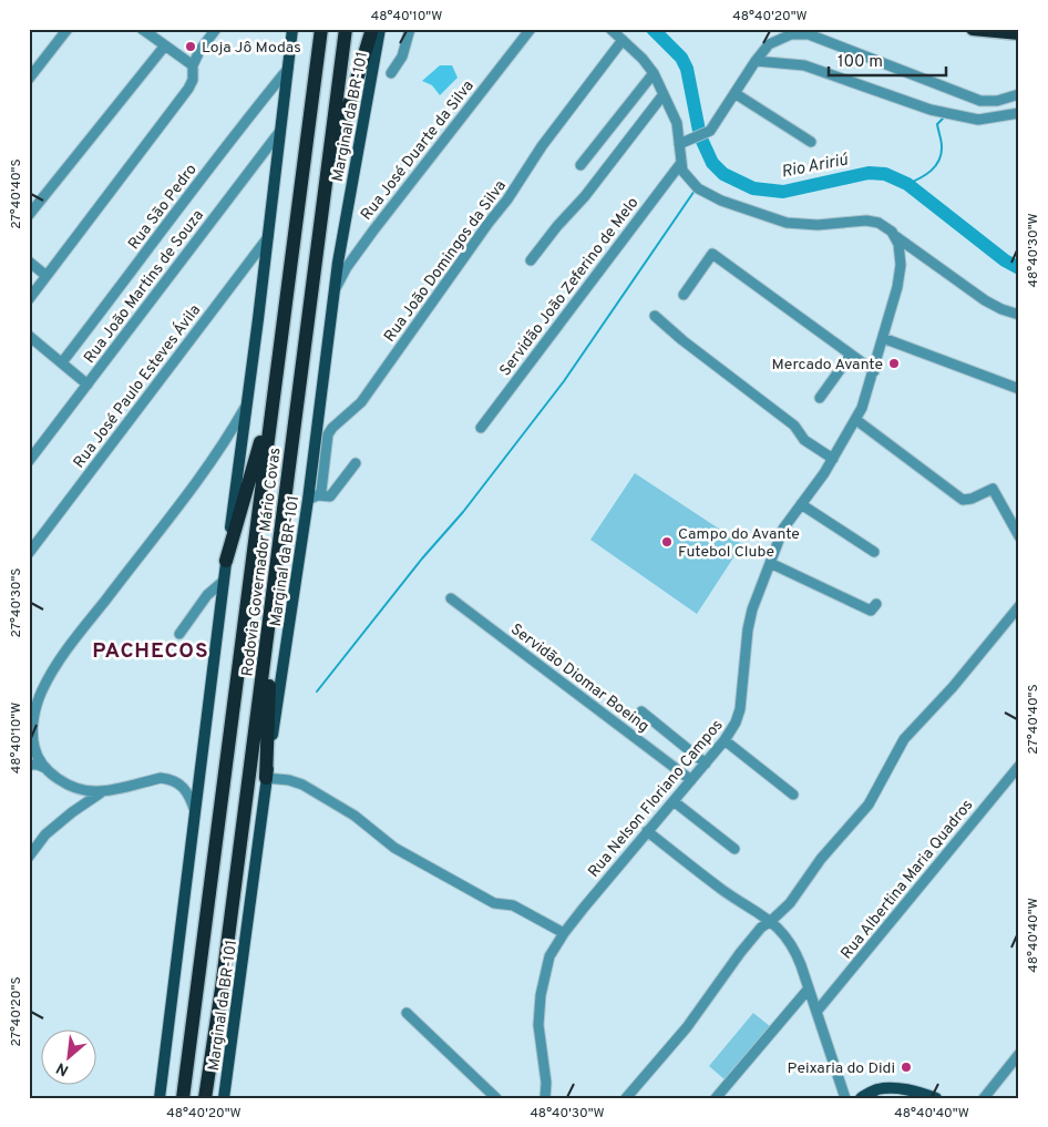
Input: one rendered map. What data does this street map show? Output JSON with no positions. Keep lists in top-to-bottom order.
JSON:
{
  "streets": {
    "highway": ["Rodovia Governador Mário Covas"],
    "main road": ["Marginal da BR-101"],
    "street": [
      "Rua José Duarte da Silva",
      "Rua São Pedro",
      "Rua João Domingos da Silva",
      "Rua João Martins de Souza",
      "Servidão João Zeferino de Melo",
      "Rua José Paulo Esteves Ávila",
      "Servidão Diomar Boeing",
      "Rua Nelson Floriano Campos",
      "Rua Albertina Maria Quadros"
    ]
  },
  "crossings": [
    ["Marginal da BR-101", "Rua José Duarte da Silva"],
    ["Marginal da BR-101", "Rua João Domingos da Silva"],
    ["Servidão Diomar Boeing", "Rua Nelson Floriano Campos"]
  ],
  "districts": ["PACHECOS"],
  "water": ["Rio Aririú"],
  "places": [
    "Loja Jô Modas",
    "Mercado Avante",
    "Campo do Avante Futebol Clube",
    "Peixaria do Didi"
  ],
  "scale_bar": "100 m",
  "north": "bottom left",
  "coordinates": [
    "48°40'10\"W",
    "48°40'20\"W",
    "27°40'40\"S",
    "48°40'30\"W",
    "27°40'30\"S",
    "48°40'40\"W",
    "27°40'20\"S"
  ]
}
